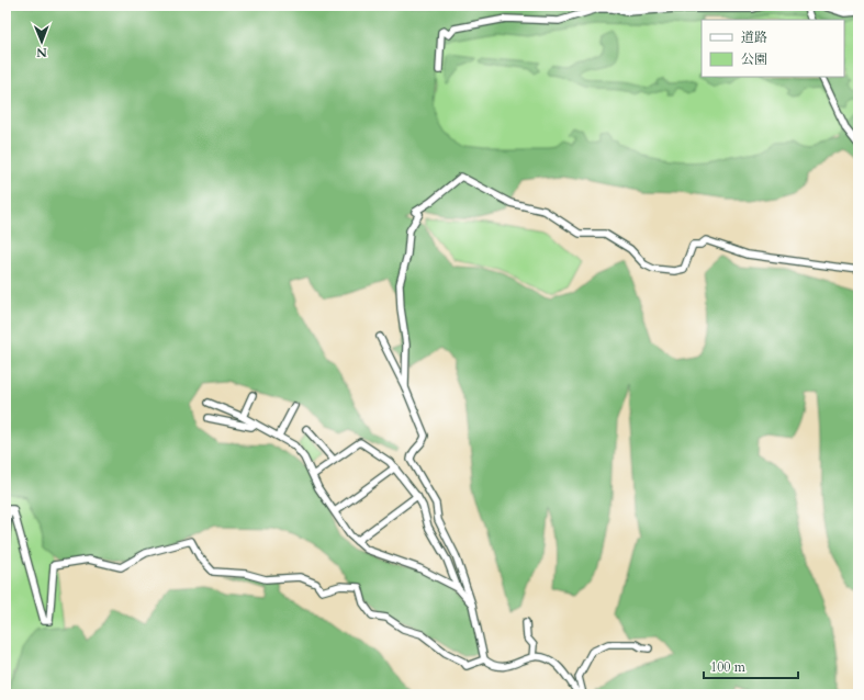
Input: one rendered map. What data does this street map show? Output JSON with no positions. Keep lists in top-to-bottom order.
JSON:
{
  "legend": ["道路", "公園"],
  "scale_bar": "100 m",
  "north": "bottom"
}
